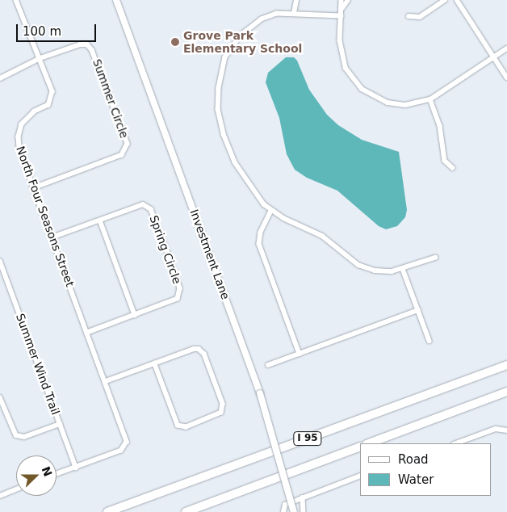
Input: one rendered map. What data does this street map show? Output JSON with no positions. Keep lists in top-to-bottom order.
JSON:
{
  "streets": {
    "highway": ["I 95"],
    "street": [
      "Summer Circle",
      "North Four Seasons Street",
      "Spring Circle",
      "Investment Lane",
      "Summer Wind Trail"
    ]
  },
  "crossings": [
    ["Summer Circle", "North Four Seasons Street"],
    ["North Four Seasons Street", "Spring Circle"],
    ["North Four Seasons Street", "Summer Wind Trail"]
  ],
  "places": ["Grove Park Elementary School"],
  "legend": ["Road", "Water"],
  "scale_bar": "100 m",
  "north": "right"
}
